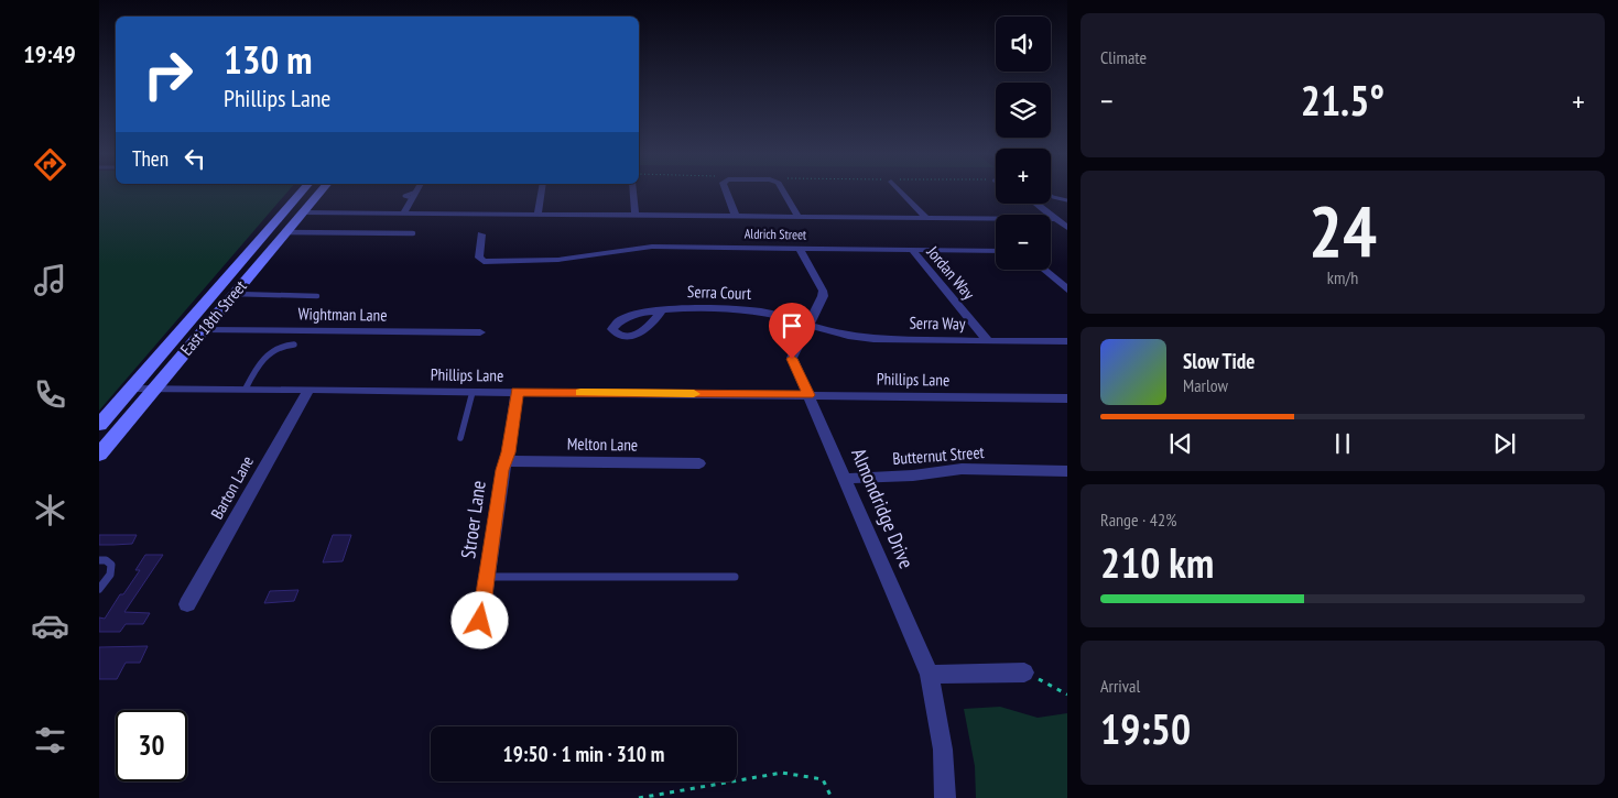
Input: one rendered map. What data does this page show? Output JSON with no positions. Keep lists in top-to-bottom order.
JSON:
{
  "streets": {
    "main road": ["East 18th Street"],
    "street": [
      "Aldrich Street",
      "Jordan Way",
      "Serra Court",
      "Wightman Lane",
      "Serra Way",
      "Phillips Lane",
      "Melton Lane",
      "Butternut Street",
      "Barton Lane",
      "Almondridge Drive",
      "Stroer Lane"
    ]
  },
  "crossings": [
    ["Aldrich Street", "Jordan Way"],
    ["Aldrich Street", "Almondridge Drive"],
    ["Jordan Way", "Serra Way"],
    ["Serra Court", "Serra Way"],
    ["Serra Court", "Almondridge Drive"],
    ["Wightman Lane", "East 18th Street"],
    ["East 18th Street", "Phillips Lane"],
    ["Serra Way", "Almondridge Drive"],
    ["Phillips Lane", "Barton Lane"],
    ["Phillips Lane", "Almondridge Drive"],
    ["Phillips Lane", "Stroer Lane"],
    ["Melton Lane", "Stroer Lane"],
    ["Butternut Street", "Almondridge Drive"]
  ],
  "page": {
    "tabs": "19:49",
    "tile": [
      "Climate",
      ["24", "km/h"],
      ["Range · 42%", "210 km"],
      ["Arrival", "19:50"]
    ],
    "map_buttons": ["+", "−"],
    "turn": ["130 m", "Phillips Lane"],
    "heat": ["−", "21.5°", "+"],
    "then": "Then",
    "song": ["Slow Tide", "Marlow"],
    "limit": "30",
    "trip": "19:50 · 1 min · 310 m"
  }
}
